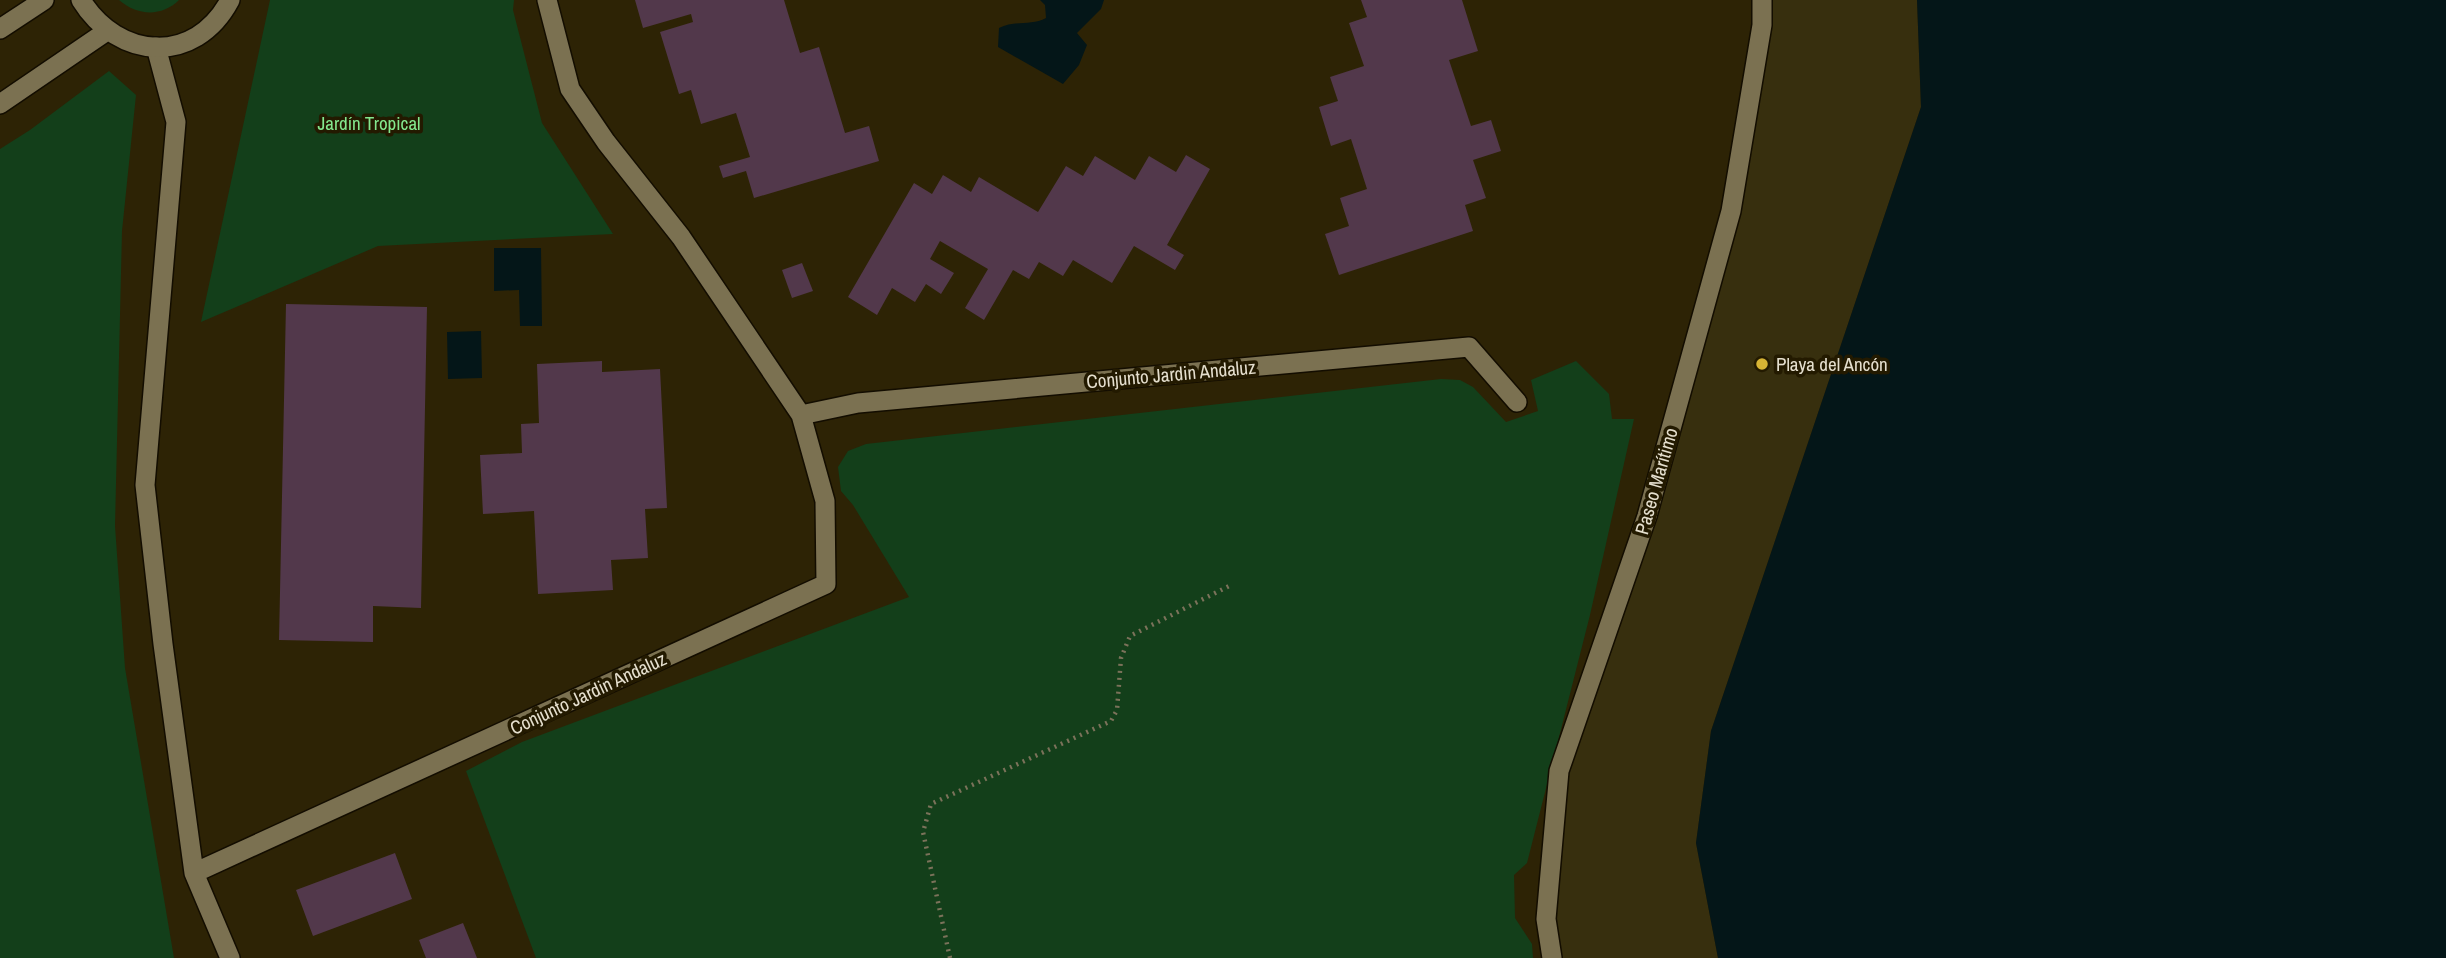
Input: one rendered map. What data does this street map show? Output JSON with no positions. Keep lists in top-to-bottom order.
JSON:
{
  "streets": {
    "street": ["Conjunto Jardin Andaluz", "Paseo Marítimo"]
  },
  "parks": ["Jardín Tropical"],
  "places": ["Playa del Ancón"]
}
